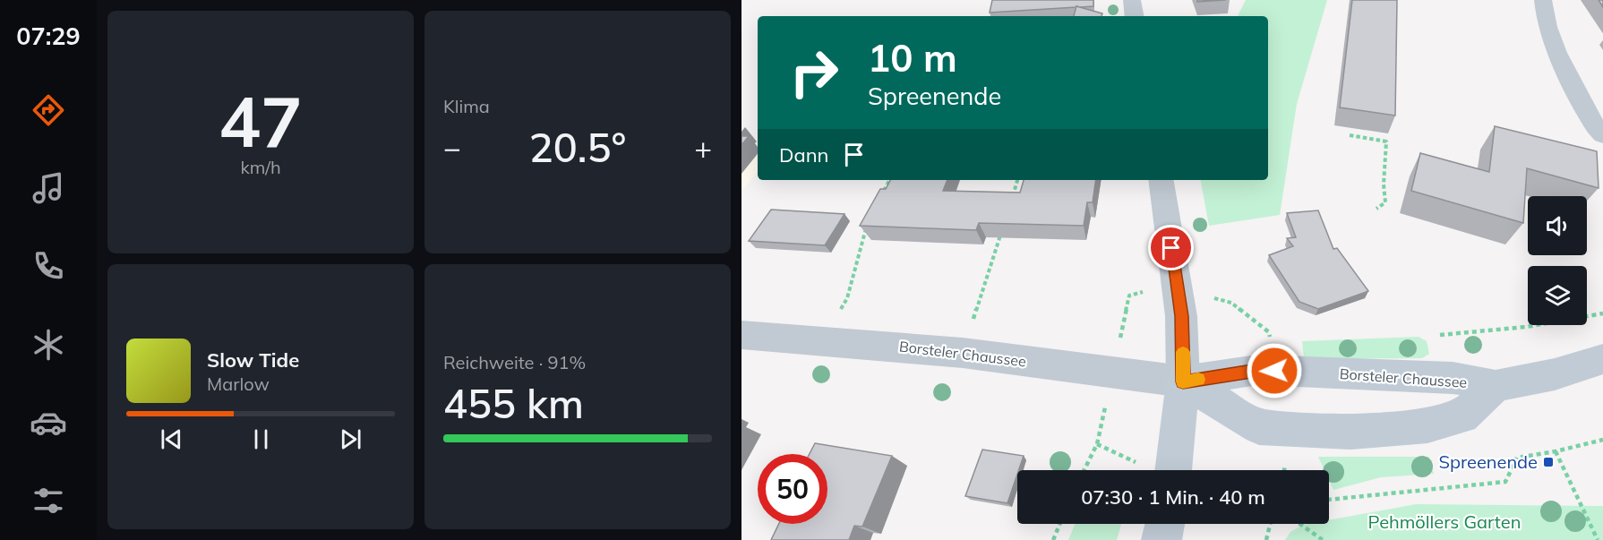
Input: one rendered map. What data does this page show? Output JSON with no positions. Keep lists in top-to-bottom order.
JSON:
{
  "streets": {
    "main road": ["Borsteler Chaussee"]
  },
  "parks": ["Pehmöllers Garten"],
  "places": {
    "transit": ["Spreenende"]
  },
  "page": {
    "tabs": "07:29",
    "tile": [
      ["47", "km/h"],
      "Klima",
      ["Reichweite · 91%", "455 km"]
    ],
    "turn": ["10 m", "Spreenende"],
    "heat": ["−", "20.5°", "+"],
    "then": "Dann",
    "song": ["Slow Tide", "Marlow"],
    "limit": "50",
    "trip": "07:30 · 1 Min. · 40 m"
  }
}
